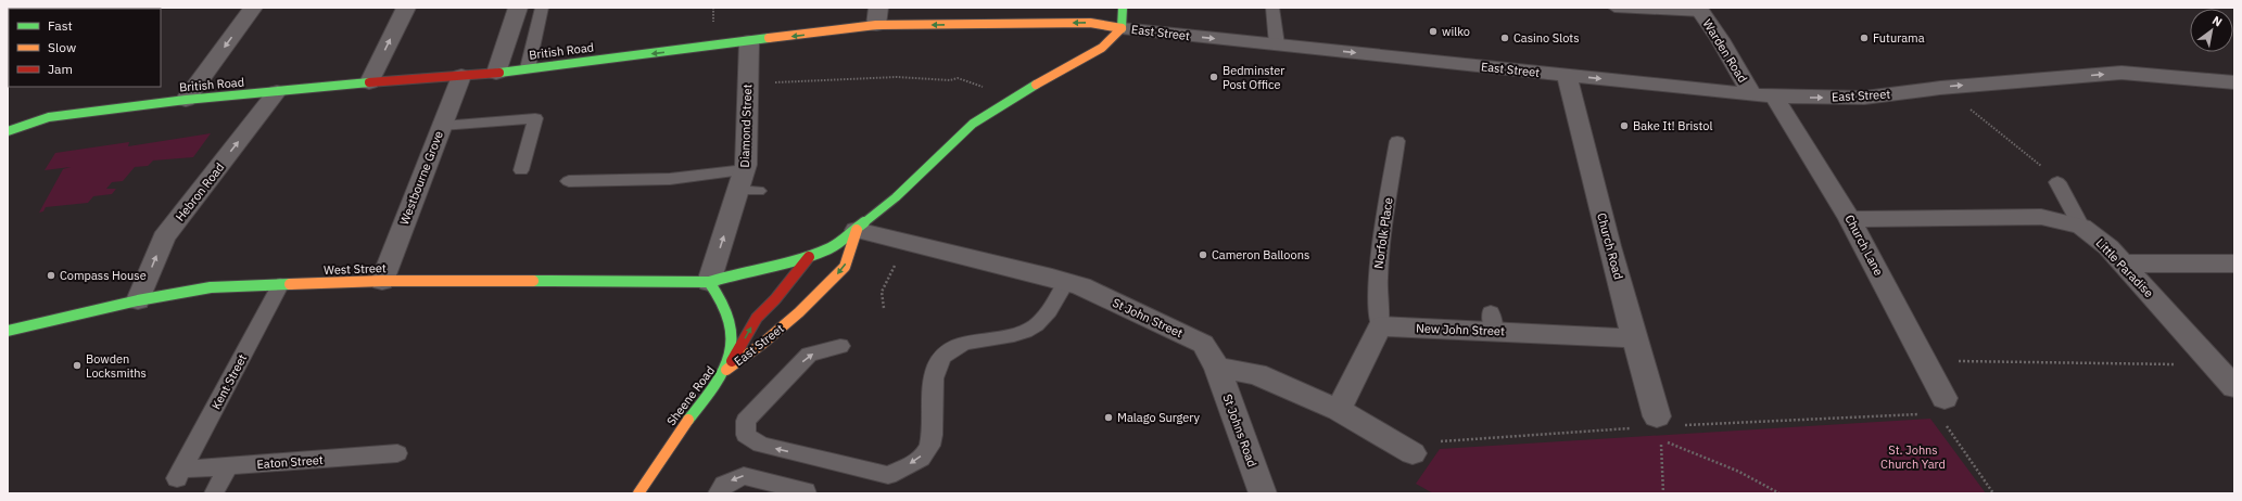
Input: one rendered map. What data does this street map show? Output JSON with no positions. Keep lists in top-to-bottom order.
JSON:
{
  "streets": {
    "main road": [
      "East Street",
      "British Road",
      "West Street",
      "Sheene Road"
    ],
    "street": [
      "Warden Road",
      "Diamond Street",
      "Westbourne Grove",
      "Hebron Road",
      "Church Lane",
      "Church Road",
      "Little Paradise",
      "St John Street",
      "New John Street",
      "St Johns Road"
    ],
    "lane": ["Norfolk Place", "Kent Street", "Eaton Street"]
  },
  "crossings": [
    ["East Street", "British Road"],
    ["East Street", "Warden Road"],
    ["East Street", "Diamond Street"],
    ["East Street", "Church Lane"],
    ["East Street", "Church Road"],
    ["East Street", "West Street"],
    ["East Street", "St John Street"],
    ["East Street", "Sheene Road"],
    ["British Road", "Diamond Street"],
    ["British Road", "Westbourne Grove"],
    ["British Road", "Hebron Road"],
    ["Diamond Street", "West Street"],
    ["Diamond Street", "Sheene Road"],
    ["Westbourne Grove", "West Street"],
    ["Hebron Road", "West Street"],
    ["Norfolk Place", "New John Street"],
    ["Church Lane", "Little Paradise"],
    ["Church Road", "New John Street"],
    ["West Street", "Kent Street"],
    ["West Street", "Sheene Road"],
    ["St John Street", "St Johns Road"],
    ["Kent Street", "Eaton Street"]
  ],
  "one_way": ["British Road", "Diamond Street", "Hebron Road"],
  "parks": ["St. Johns Church Yard"],
  "places": [
    "wilko",
    "Casino Slots",
    "Futurama",
    "Bedminster Post Office",
    "Bake It! Bristol",
    "Cameron Balloons",
    "Compass House",
    "Bowden Locksmiths",
    "Malago Surgery"
  ],
  "legend": ["Fast", "Slow", "Jam"],
  "north": "top right"
}
